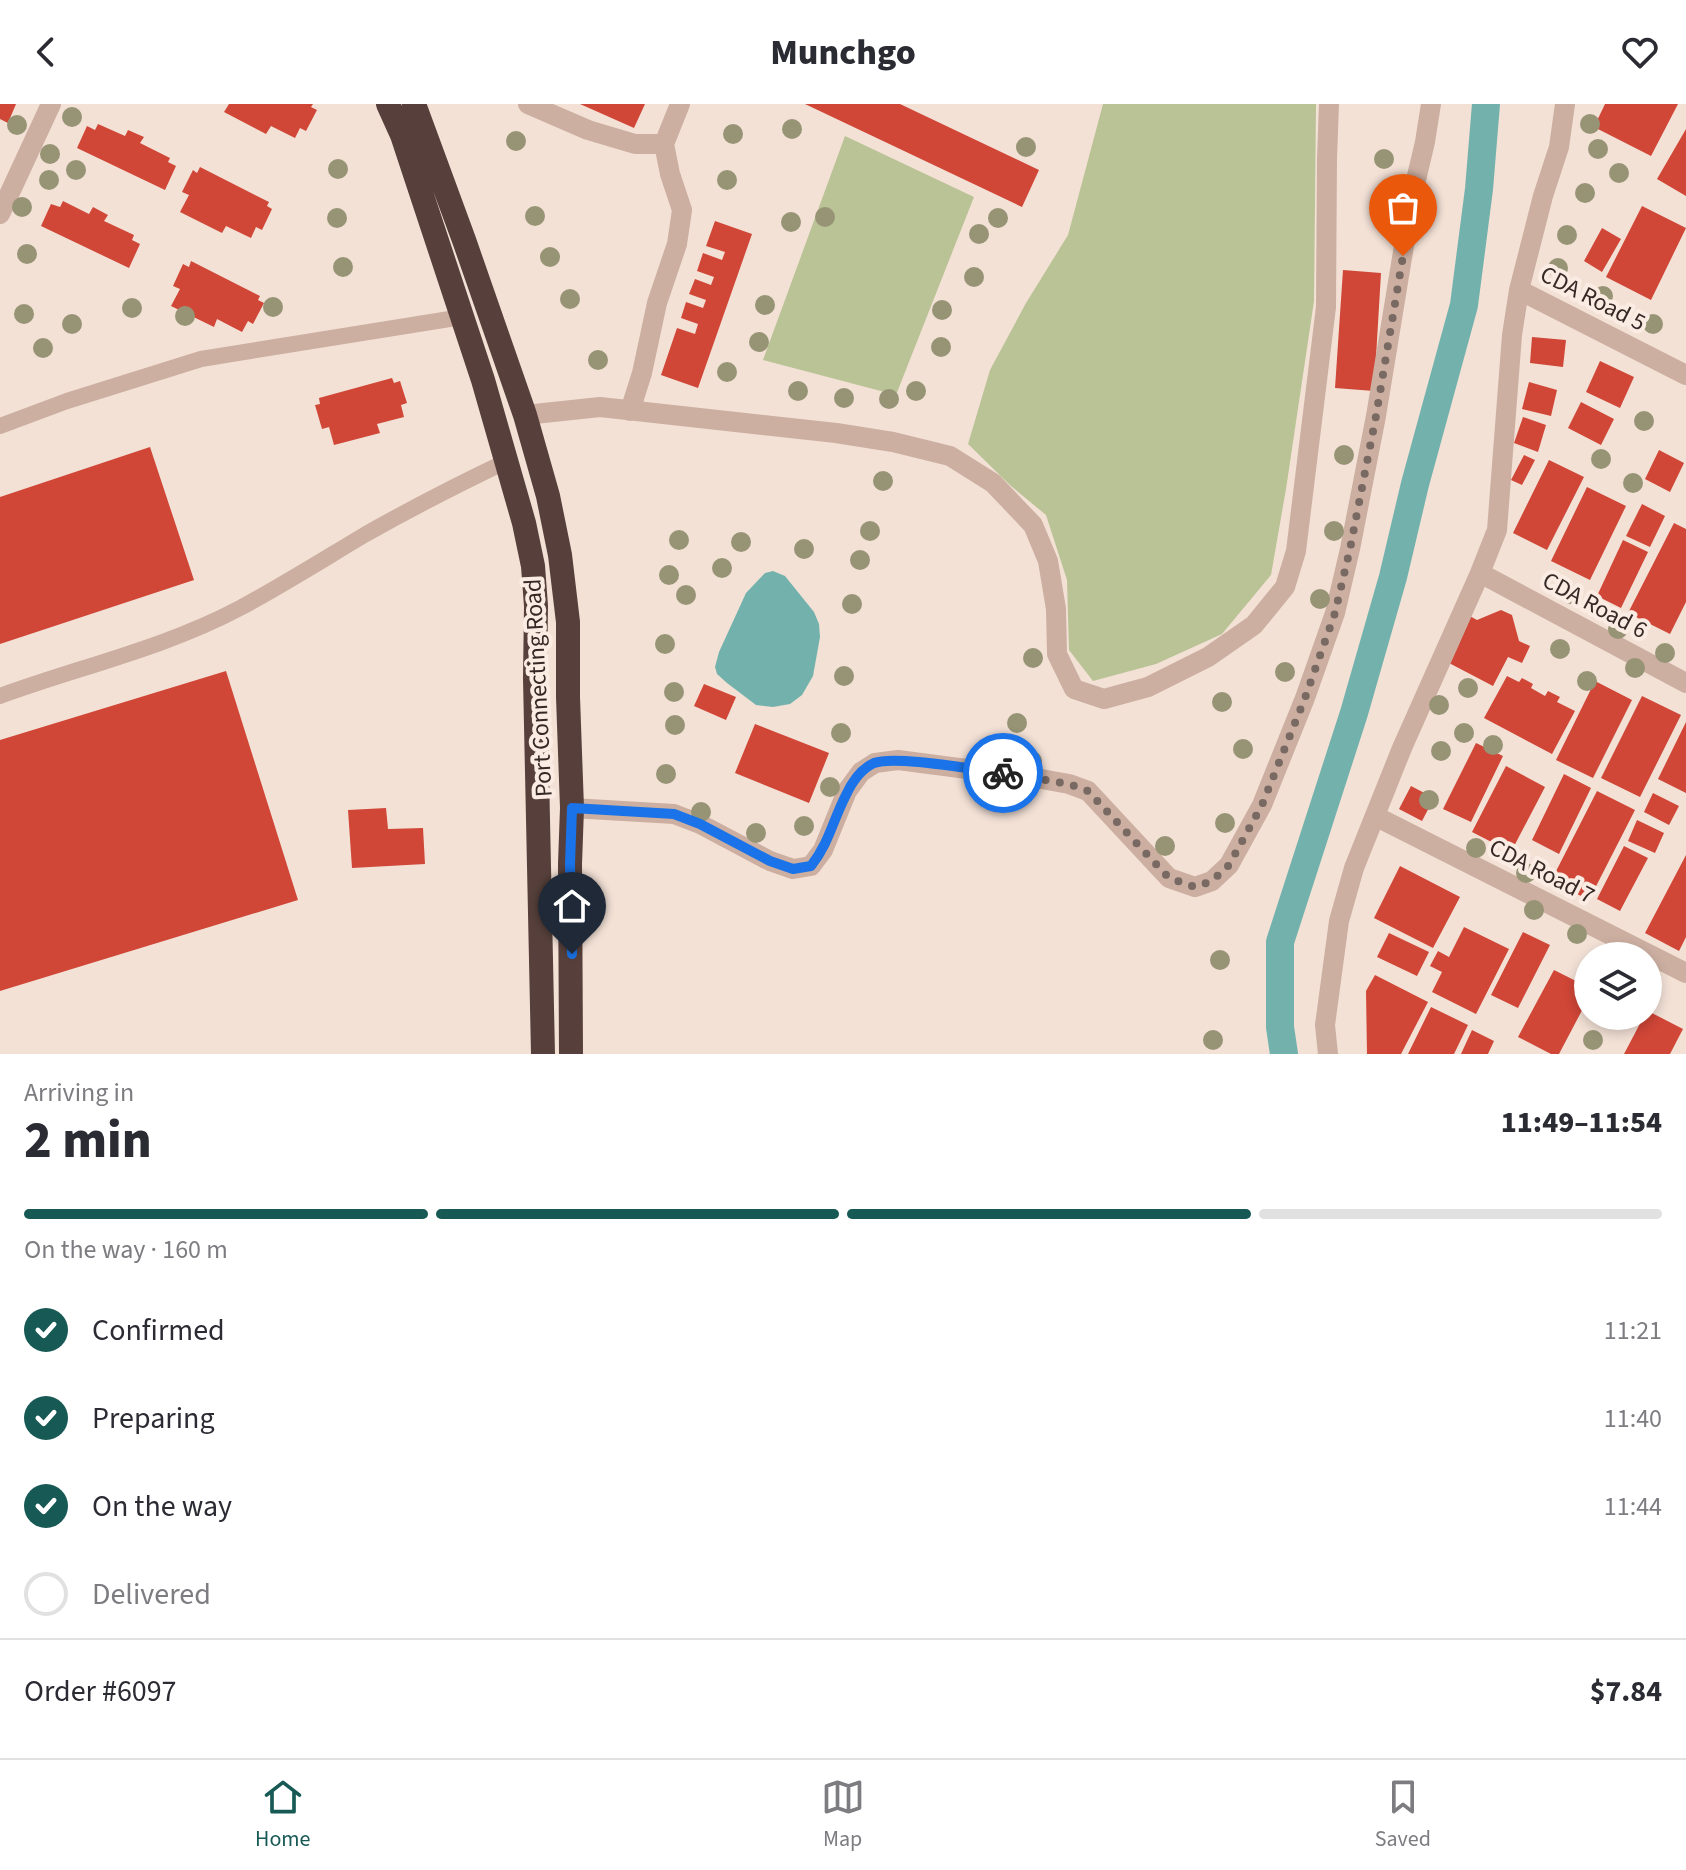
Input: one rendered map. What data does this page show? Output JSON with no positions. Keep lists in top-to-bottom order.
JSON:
{
  "streets": {
    "highway": ["Port Connecting Road"],
    "street": ["CDA Road 5", "CDA Road 6", "CDA Road 7"]
  },
  "page": {
    "header": "Munchgo",
    "heading": ["2 min", "Arriving in", "11:49–11:54"],
    "panel": ["Order #6097", "$7.84"],
    "bar": "On the way · 160 m",
    "list": [
      ["Confirmed", "11:21"],
      ["Preparing", "11:40"],
      ["On the way", "11:44"],
      "Delivered"
    ],
    "tabs": ["Home", "Map", "Saved"]
  }
}
